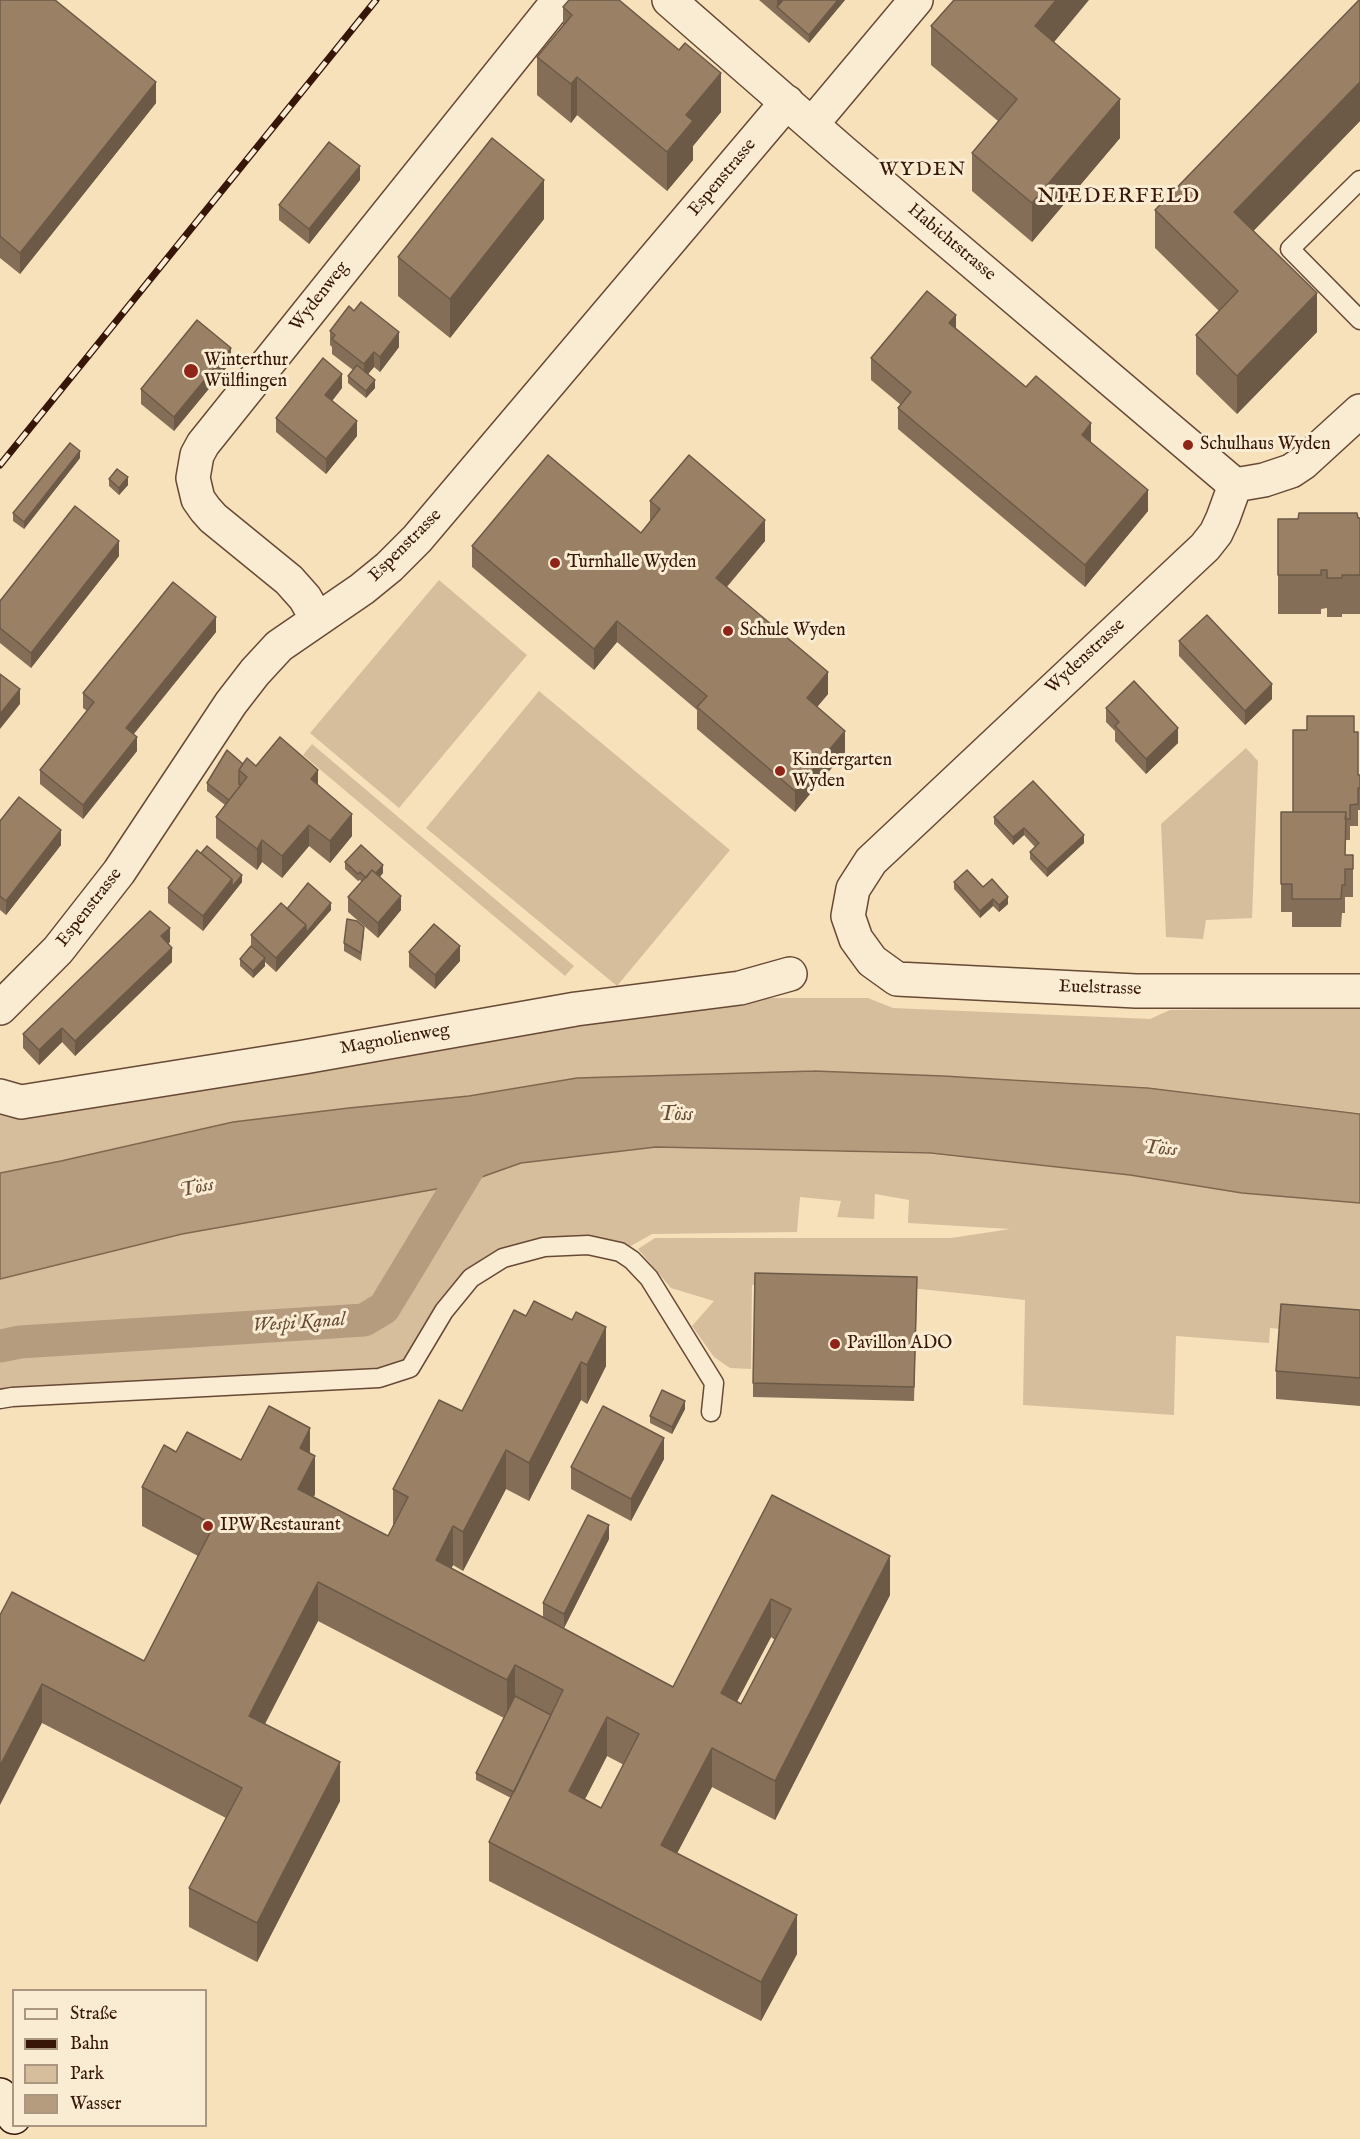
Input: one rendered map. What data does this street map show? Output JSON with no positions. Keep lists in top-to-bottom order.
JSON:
{
  "streets": {
    "street": [
      "Espenstrasse",
      "Habichtstrasse",
      "Wydenweg",
      "Wydenstrasse",
      "Euelstrasse",
      "Magnolienweg"
    ]
  },
  "crossings": [
    ["Espenstrasse", "Habichtstrasse"],
    ["Espenstrasse", "Wydenweg"],
    ["Habichtstrasse", "Wydenstrasse"],
    ["Wydenstrasse", "Euelstrasse"]
  ],
  "districts": ["WYDEN", "NIEDERFELD"],
  "water": ["Töss", "Wespi Kanal"],
  "places": [
    "Winterthur Wülflingen",
    "Schulhaus Wyden",
    "Turnhalle Wyden",
    "Schule Wyden",
    "Kindergarten Wyden",
    "Pavillon ADO",
    "IPW Restaurant"
  ],
  "legend": [
    "Straße",
    "Bahn",
    "Park",
    "Wasser"
  ]
}
